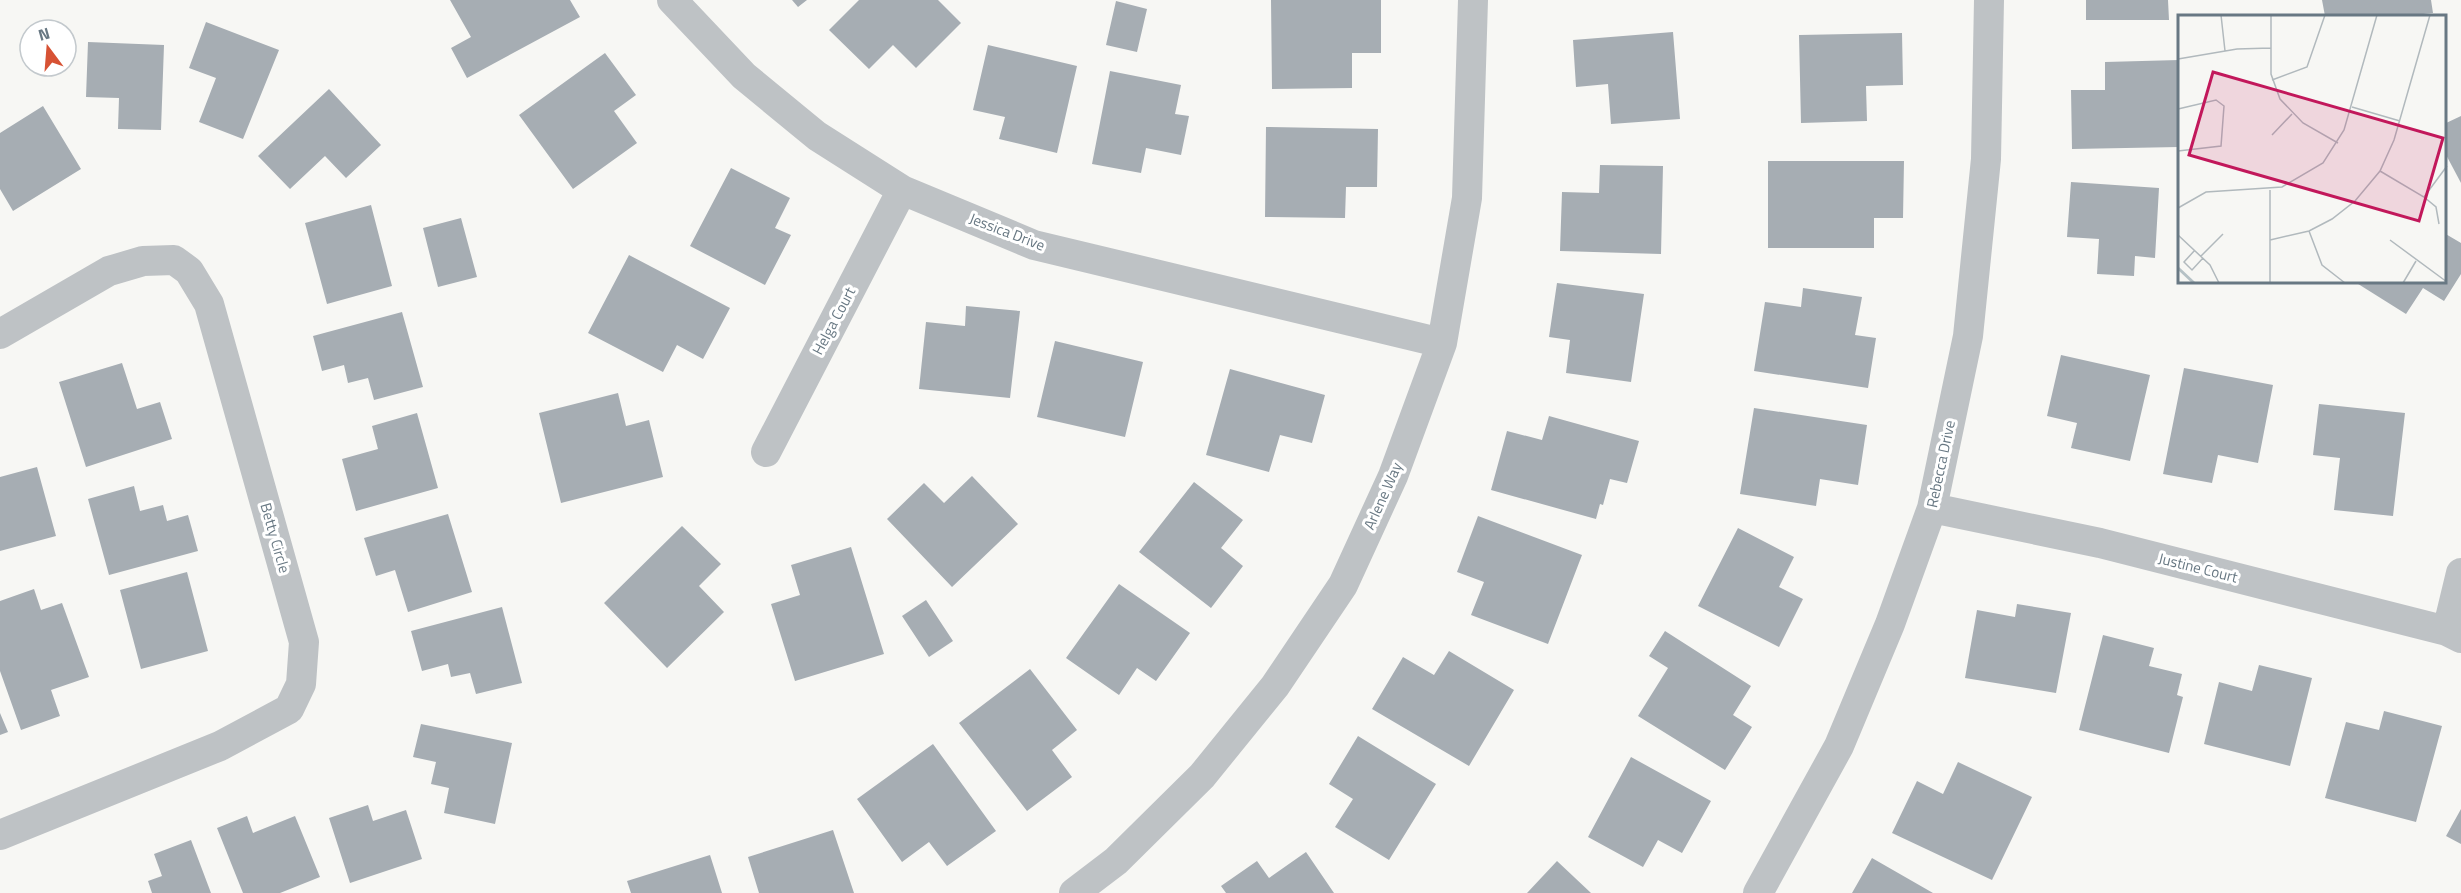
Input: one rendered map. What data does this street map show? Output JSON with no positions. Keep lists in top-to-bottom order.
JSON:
{
  "streets": {
    "street": [
      "Jessica Drive",
      "Helga Court",
      "Rebecca Drive",
      "Arlene Way",
      "Betty Circle",
      "Justine Court"
    ]
  },
  "crossings": [
    ["Jessica Drive", "Helga Court"],
    ["Jessica Drive", "Arlene Way"],
    ["Rebecca Drive", "Justine Court"]
  ],
  "north": "top"
}
